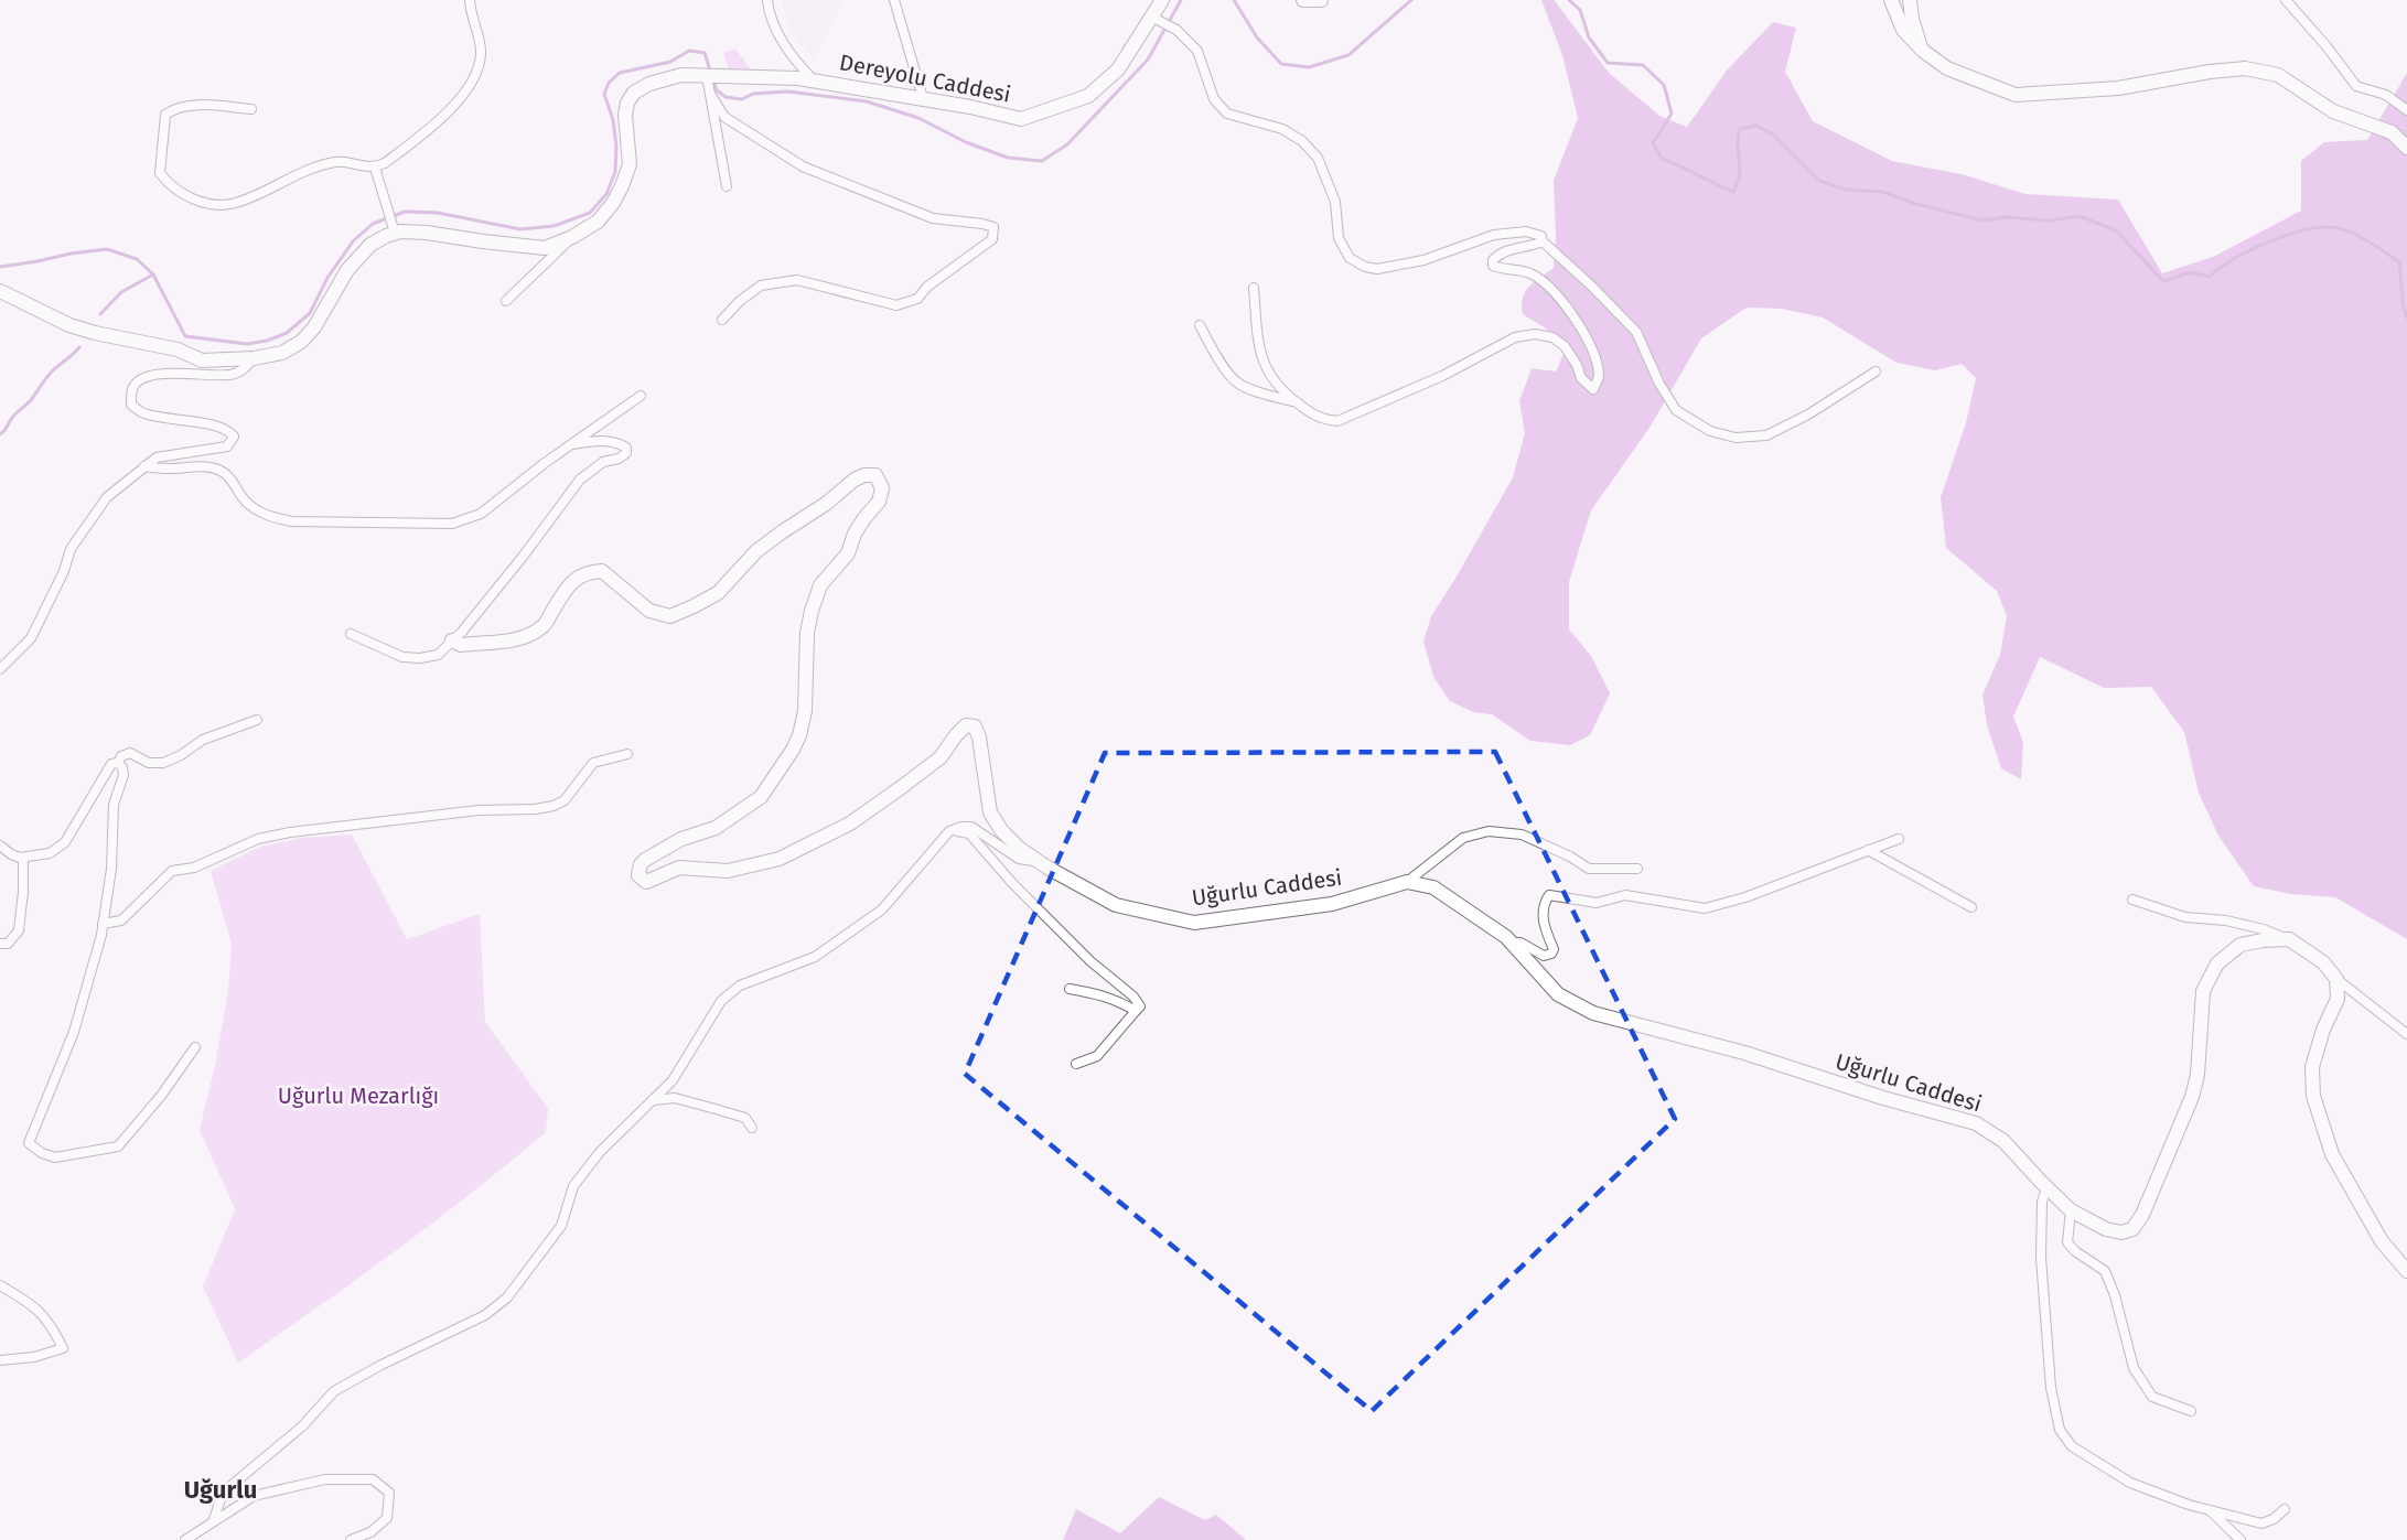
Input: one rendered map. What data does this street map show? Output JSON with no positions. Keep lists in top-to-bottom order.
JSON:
{
  "streets": {
    "street": ["Dereyolu Caddesi", "Uğurlu Caddesi"]
  },
  "districts": ["Uğurlu"],
  "parks": ["Uğurlu Mezarlığı"]
}
